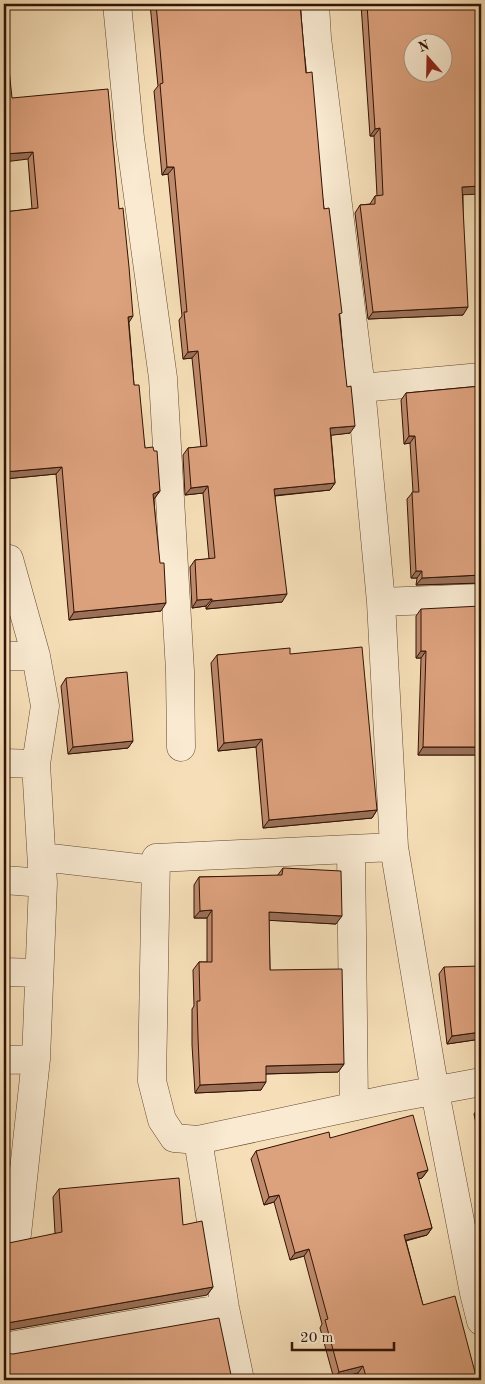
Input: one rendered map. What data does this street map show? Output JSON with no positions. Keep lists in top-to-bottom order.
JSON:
{
  "scale_bar": "20 m",
  "north": "top"
}
